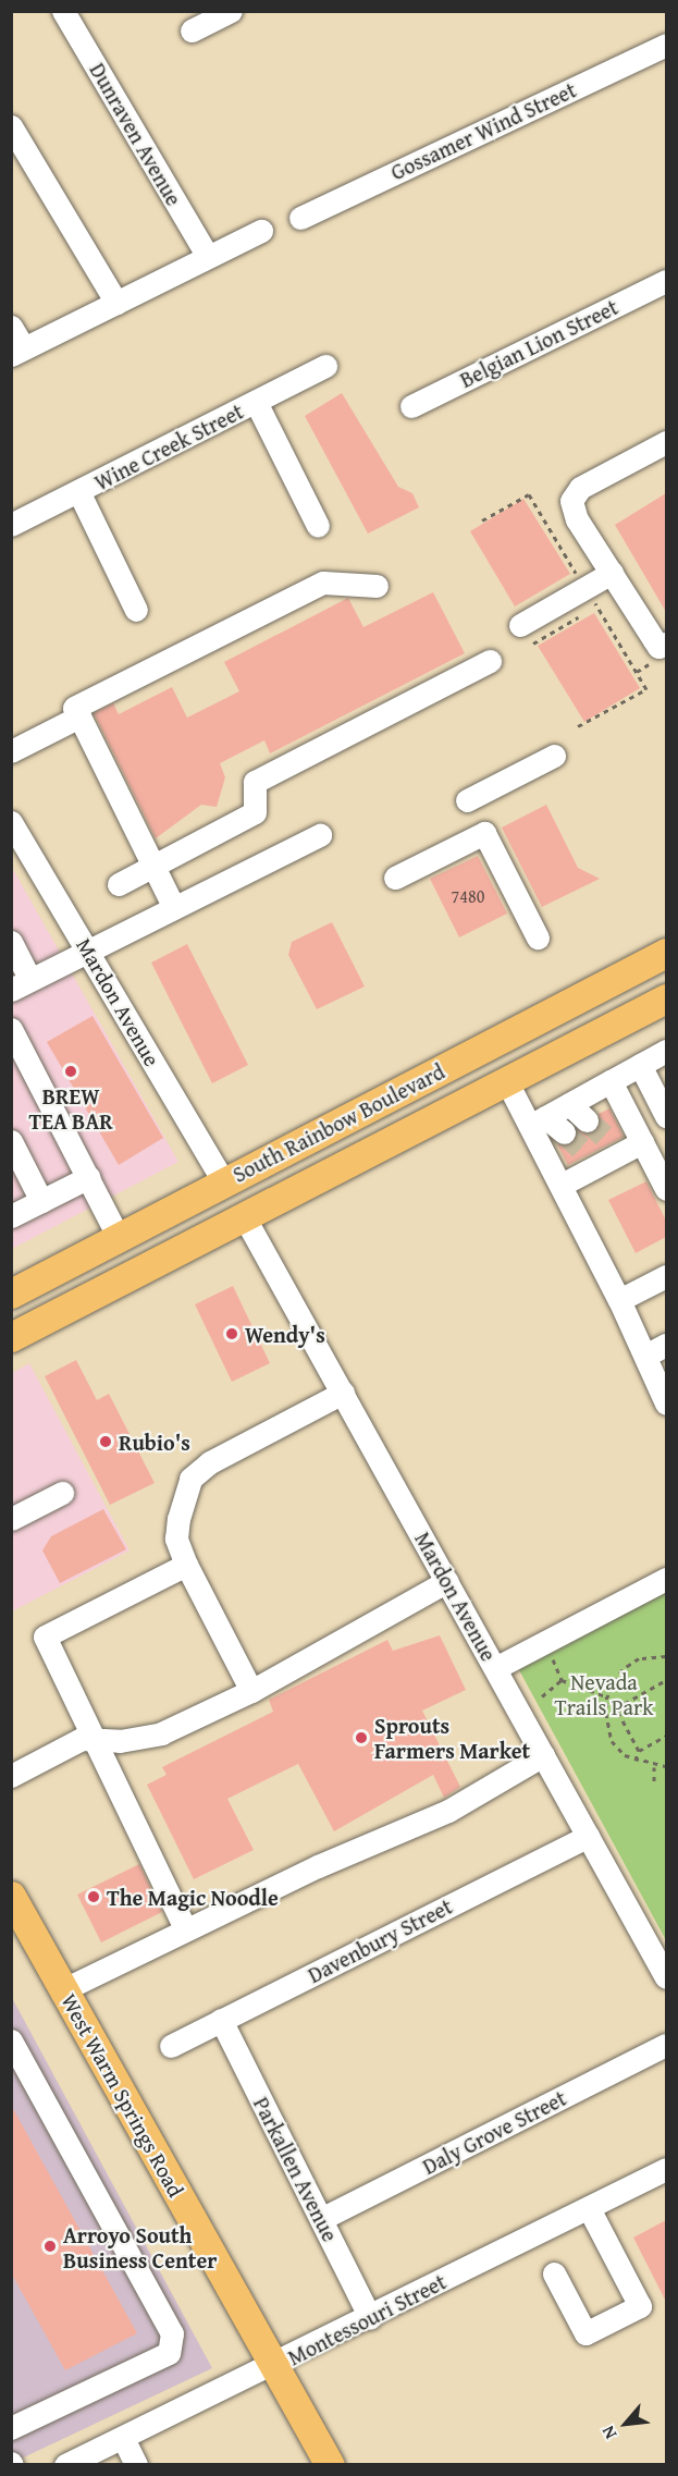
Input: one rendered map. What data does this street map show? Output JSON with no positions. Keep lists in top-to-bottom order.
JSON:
{
  "streets": {
    "main road": ["South Rainbow Boulevard", "West Warm Springs Road"],
    "street": [
      "Gossamer Wind Street",
      "Dunraven Avenue",
      "Belgian Lion Street",
      "Wine Creek Street",
      "Mardon Avenue",
      "Davenbury Street",
      "Daly Grove Street",
      "Parkallen Avenue",
      "Montessouri Street"
    ]
  },
  "crossings": [
    ["Mardon Avenue", "South Rainbow Boulevard"],
    ["Mardon Avenue", "Davenbury Street"],
    ["Davenbury Street", "Parkallen Avenue"],
    ["West Warm Springs Road", "Montessouri Street"],
    ["Daly Grove Street", "Parkallen Avenue"],
    ["Parkallen Avenue", "Montessouri Street"]
  ],
  "parks": ["Nevada Trails Park"],
  "places": [
    "BREW TEA BAR",
    "Wendy's",
    "Rubio's",
    "Sprouts Farmers Market",
    "The Magic Noodle",
    "Arroyo South Business Center"
  ],
  "house_numbers": ["7480"],
  "north": "bottom left"
}
